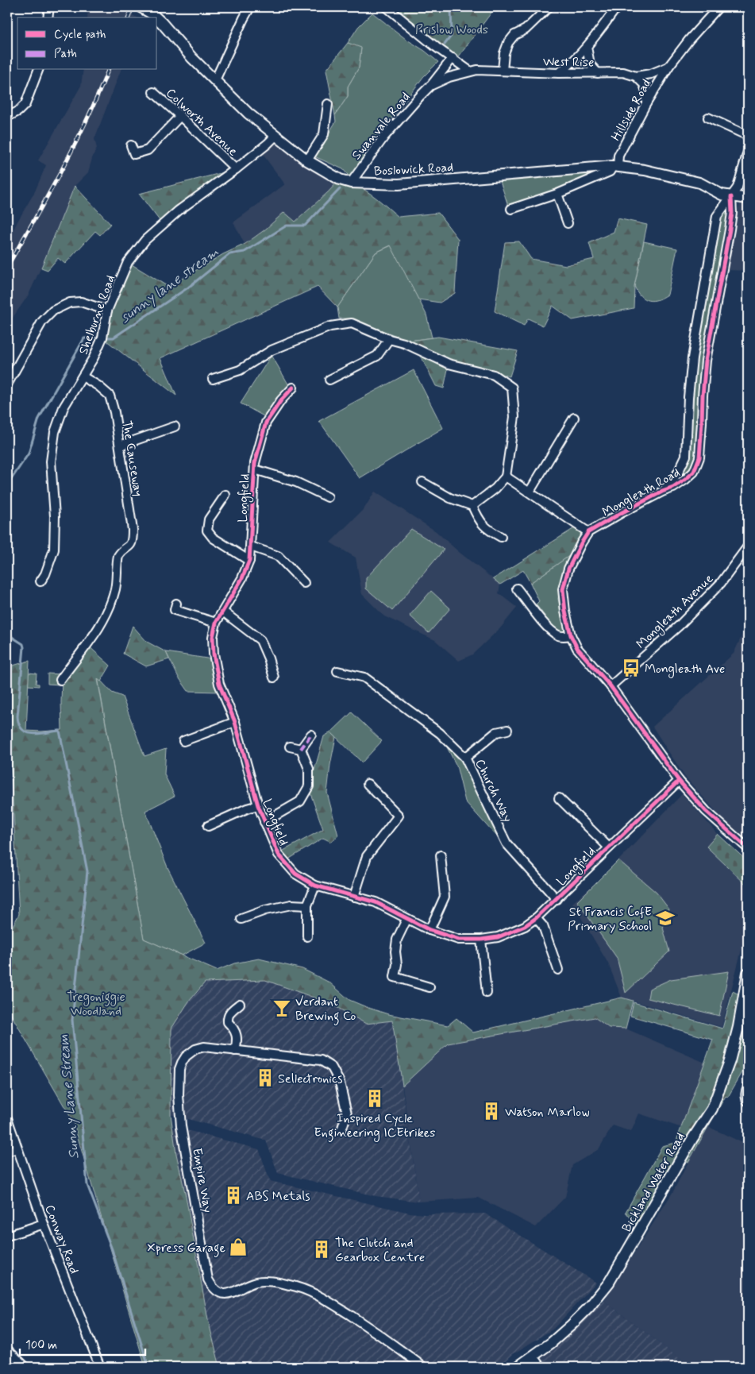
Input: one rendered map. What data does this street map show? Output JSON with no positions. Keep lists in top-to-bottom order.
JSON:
{
  "streets": {
    "street": [
      "West Rise",
      "Hillside Road",
      "Colworth Avenue",
      "Swanvale Road",
      "Boslowick Road",
      "Shelburne Road",
      "The Causeway",
      "Mongleath Road",
      "Longfield",
      "Mongleath Avenue",
      "Church Way",
      "Empire Way",
      "Bickland Water Road",
      "Conway Road"
    ]
  },
  "crossings": [
    ["West Rise", "Hillside Road"],
    ["West Rise", "Swanvale Road"],
    ["Hillside Road", "Boslowick Road"],
    ["Colworth Avenue", "Shelburne Road"],
    ["Swanvale Road", "Boslowick Road"],
    ["Boslowick Road", "Shelburne Road"],
    ["Boslowick Road", "Mongleath Road"],
    ["Shelburne Road", "The Causeway"],
    ["Mongleath Road", "Longfield"],
    ["Mongleath Road", "Mongleath Avenue"],
    ["Longfield", "Church Way"]
  ],
  "water": ["sunny lane stream", "Sunny Lane Stream"],
  "parks": ["Prislow Woods", "Tregoniggie Woodland"],
  "places": {
    "bus stop": ["Mongleath Ave"],
    "school or university": ["St Francis CofE Primary School"],
    "bar": ["Verdant Brewing Co"],
    "building": [
      "Sellectronics",
      "Inspired Cycle Engineering ICEtrikes",
      "Watson Marlow",
      "ABS Metals",
      "The Clutch and Gearbox Centre"
    ],
    "shop": ["Xpress Garage"]
  },
  "legend": ["Cycle path", "Path"],
  "scale_bar": "100 m"
}
